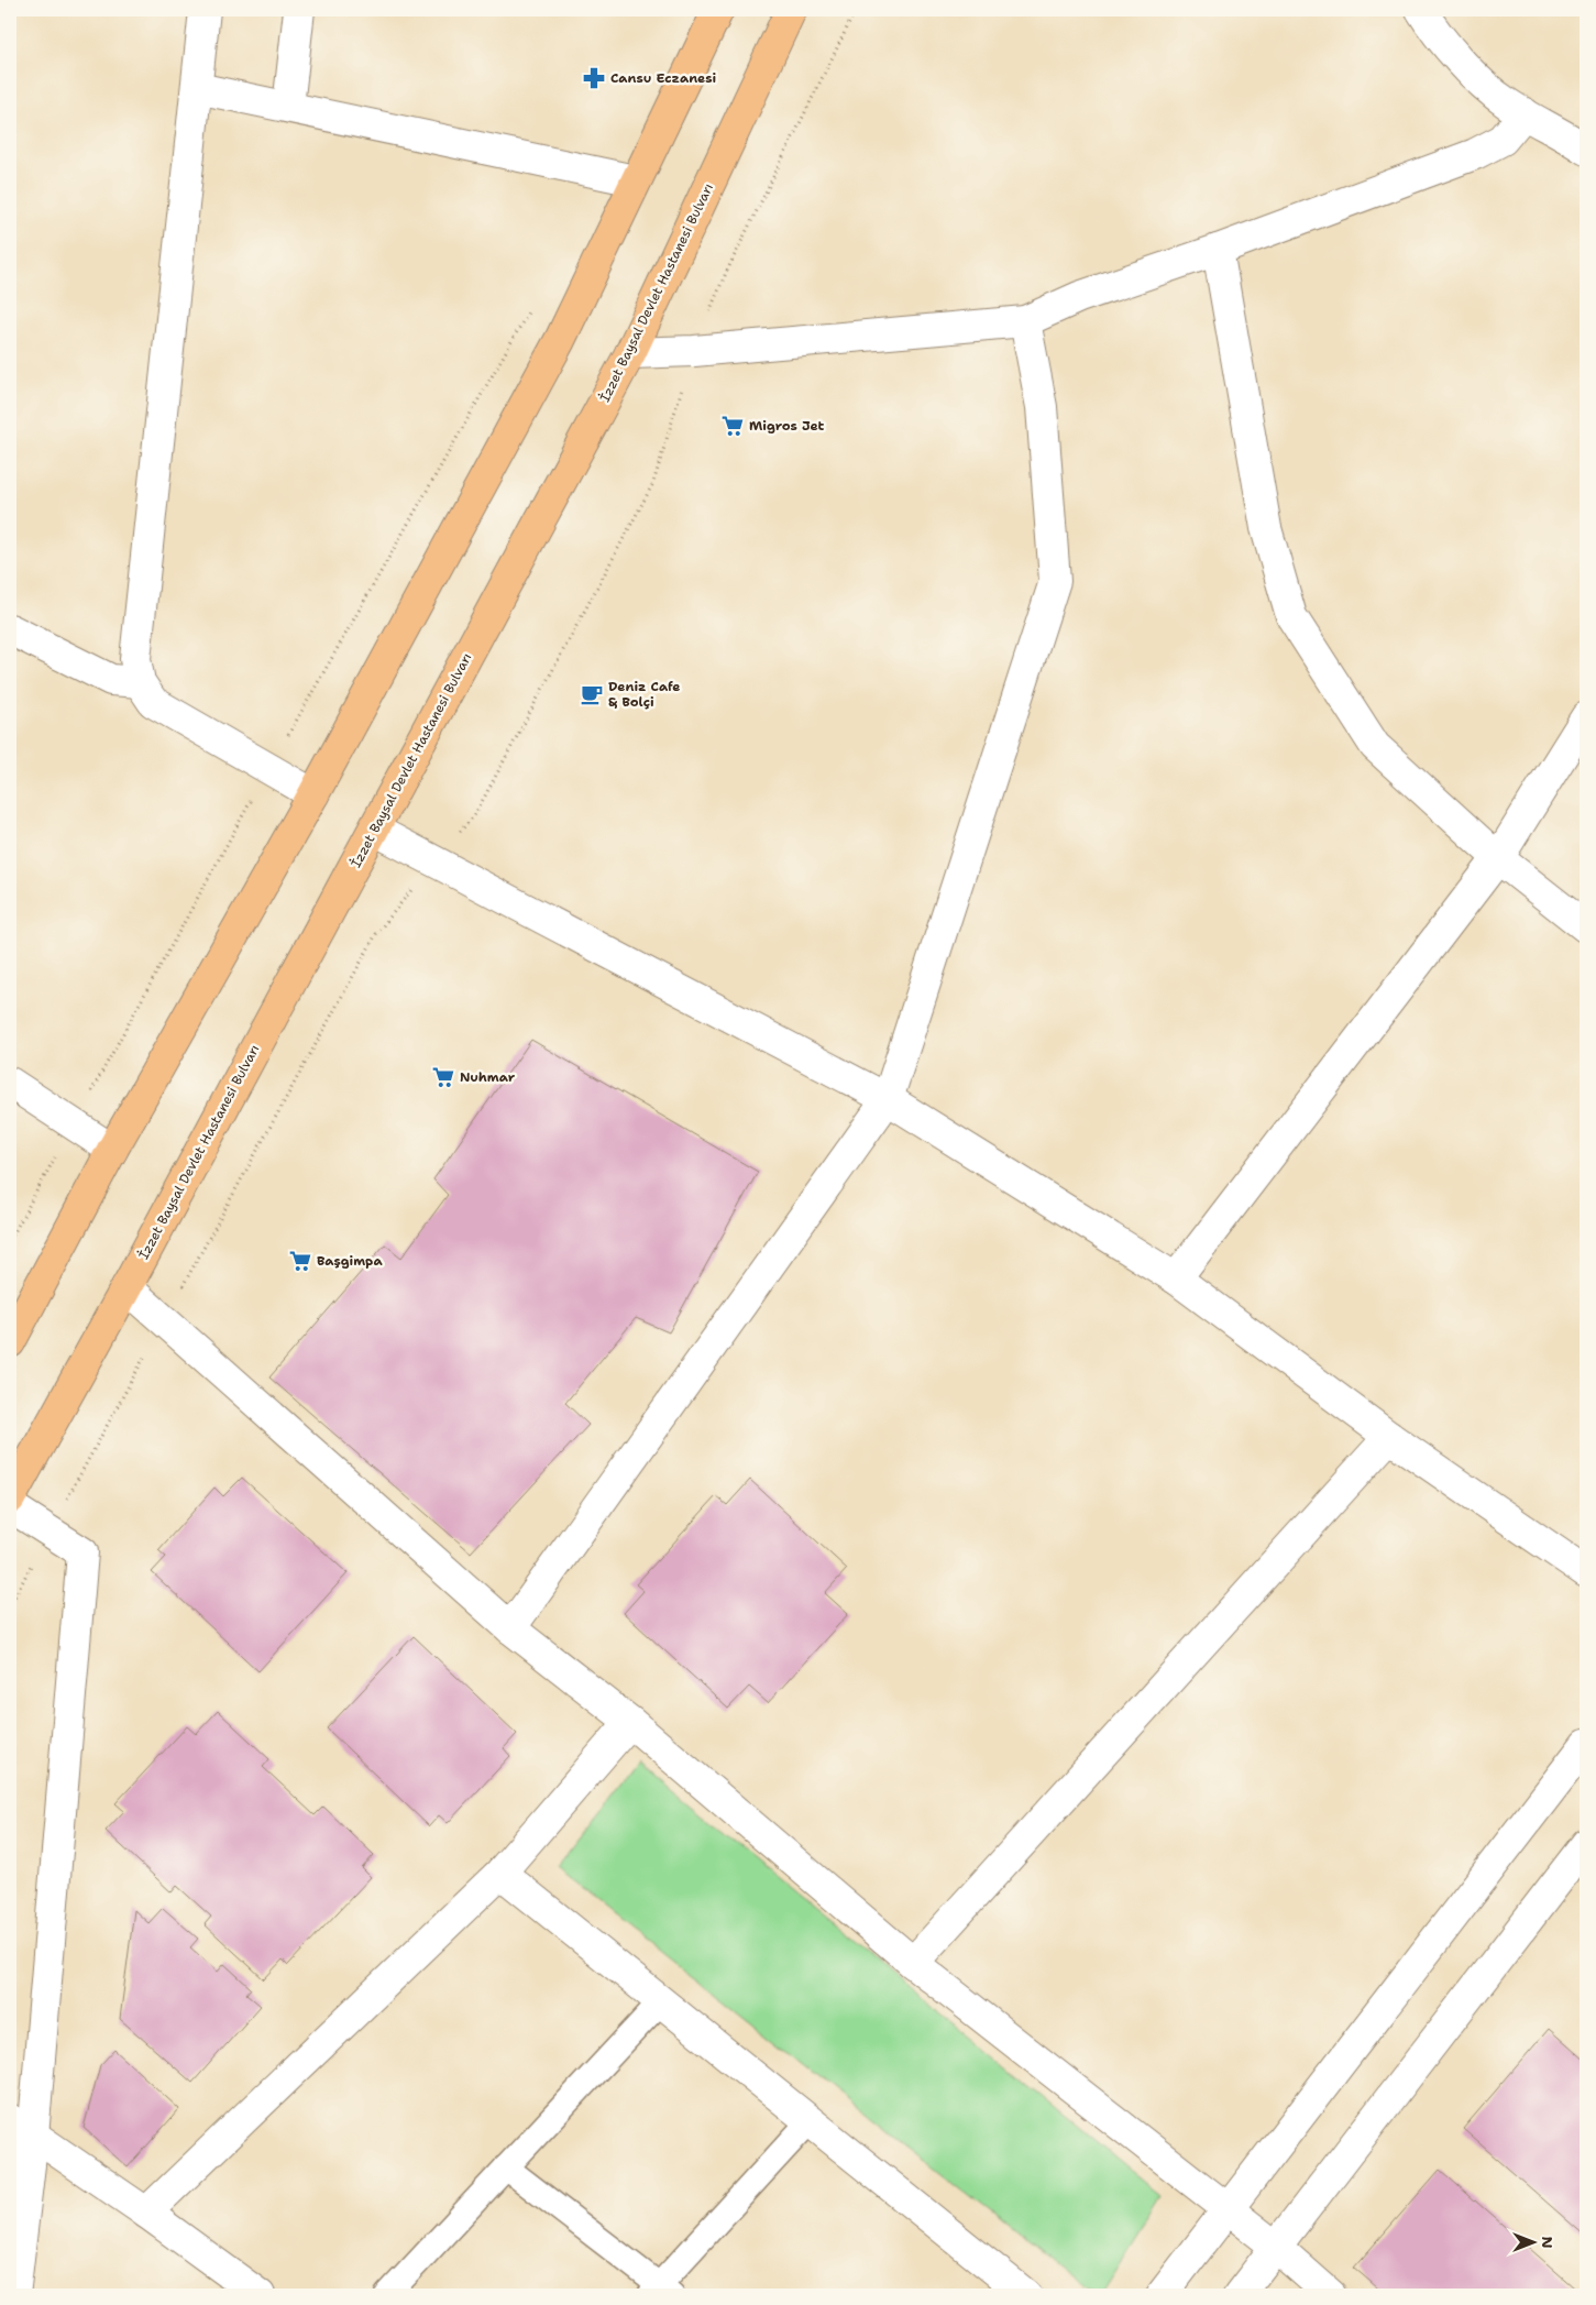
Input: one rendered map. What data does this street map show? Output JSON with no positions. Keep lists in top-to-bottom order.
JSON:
{
  "streets": {
    "main road": ["İzzet Baysal Devlet Hastanesi Bulvarı"]
  },
  "places": {
    "pharmacy": ["Cansu Eczanesi"],
    "supermarket": ["Migros Jet", "Nuhmar", "Başgimpa"],
    "cafe": ["Deniz Cafe & Bolçi"]
  },
  "north": "right"
}
